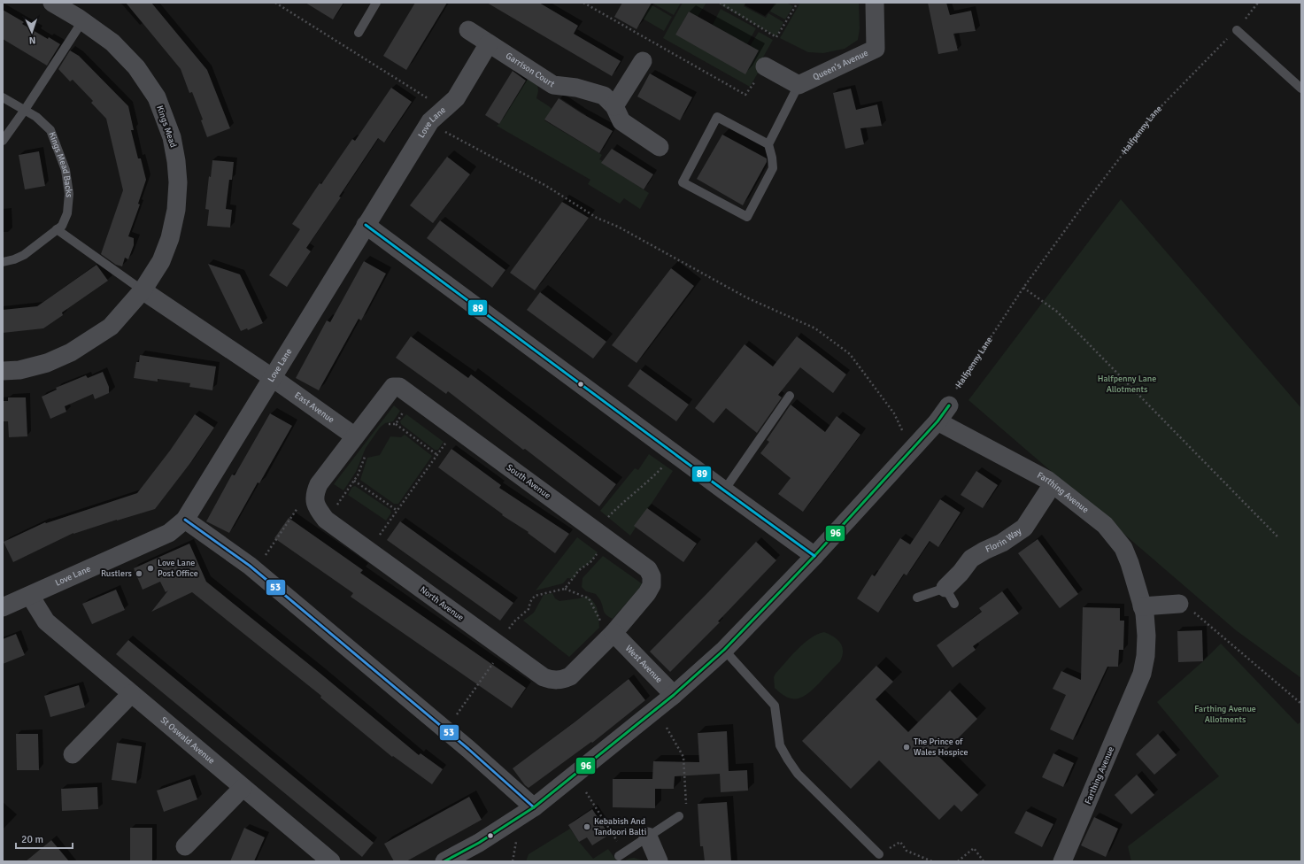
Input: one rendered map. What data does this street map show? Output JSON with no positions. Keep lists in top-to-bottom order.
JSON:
{
  "streets": {
    "street": [
      "Queen's Avenue",
      "Garrison Court",
      "Love Lane",
      "Kings Mead",
      "East Avenue",
      "South Avenue",
      "Farthing Avenue",
      "Florin Way",
      "North Avenue",
      "West Avenue",
      "St Oswald Avenue"
    ],
    "lane": ["Kings Mead Backs"],
    "path": ["Halfpenny Lane"]
  },
  "crossings": [
    ["Garrison Court", "Love Lane"],
    ["Love Lane", "East Avenue"],
    ["Love Lane", "St Oswald Avenue"],
    ["East Avenue", "South Avenue"],
    ["South Avenue", "North Avenue"],
    ["South Avenue", "West Avenue"],
    ["Farthing Avenue", "Florin Way"],
    ["North Avenue", "West Avenue"]
  ],
  "parks": ["Halfpenny Lane Allotments", "Farthing Avenue Allotments"],
  "places": [
    "Love Lane Post Office",
    "Rustlers",
    "The Prince of Wales Hospice",
    "Kebabish And Tandoori Balti"
  ],
  "lines": ["transit line 89", "transit line 96", "transit line 53"],
  "scale_bar": "20 m",
  "north": "bottom"
}
